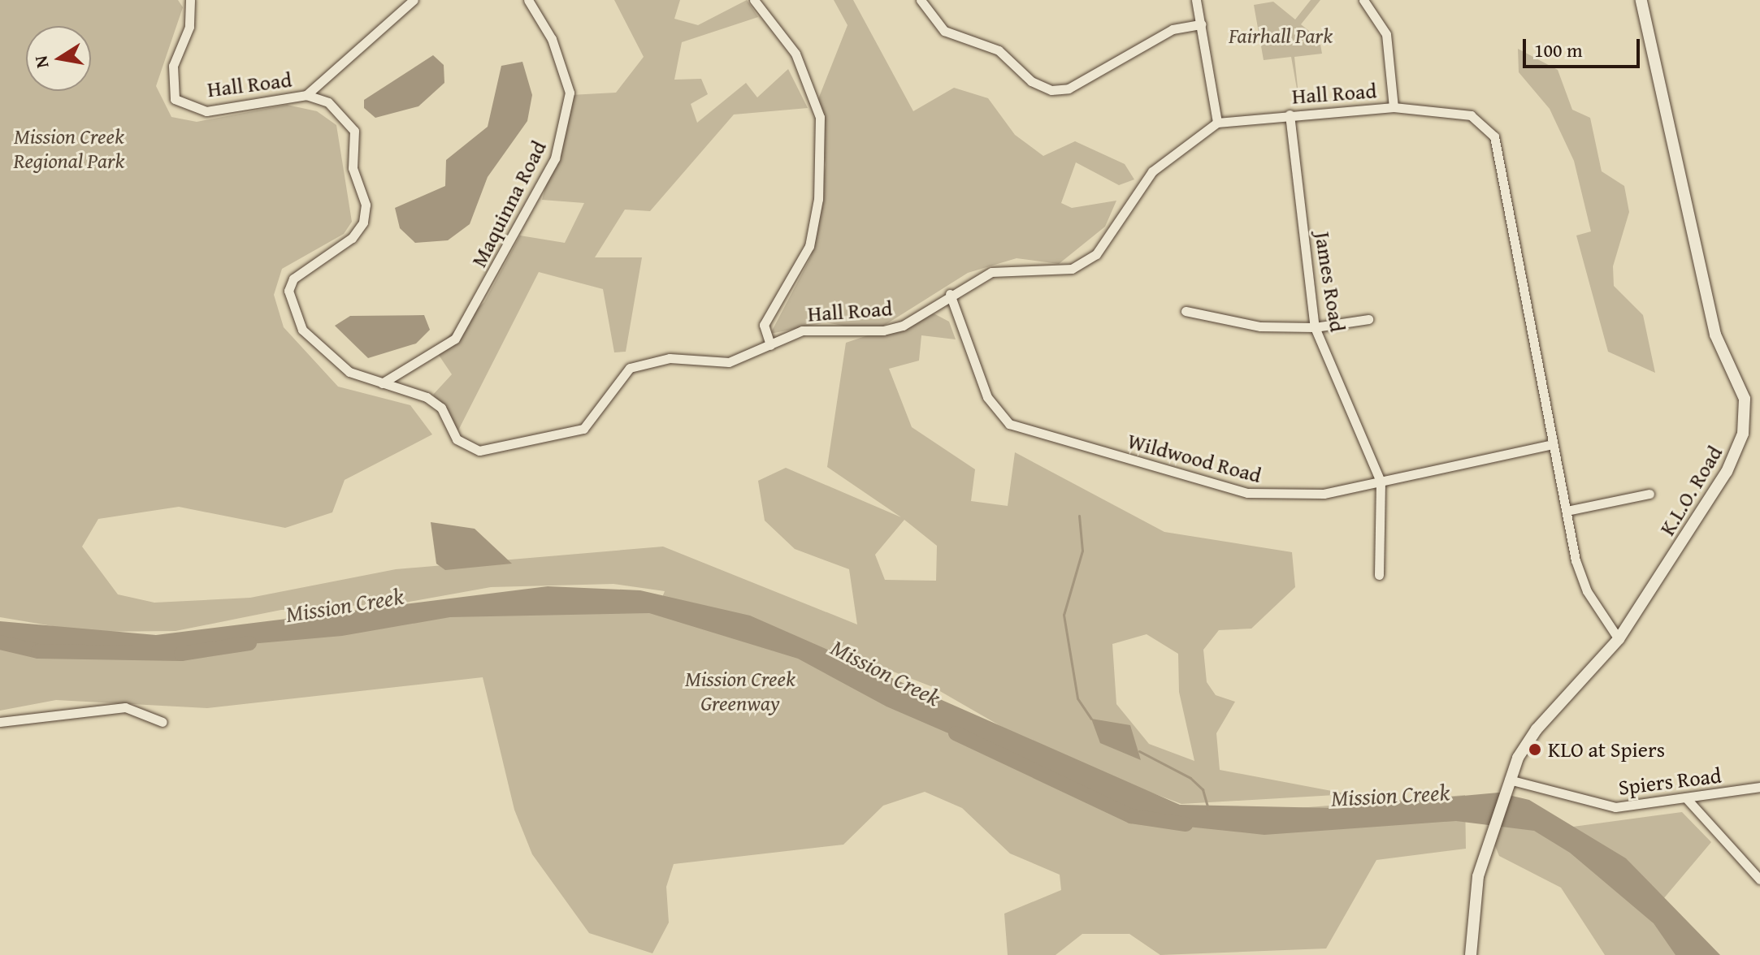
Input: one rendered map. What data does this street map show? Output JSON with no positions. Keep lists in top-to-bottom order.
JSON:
{
  "streets": {
    "main road": ["K.L.O. Road"],
    "street": [
      "Hall Road",
      "Maquinna Road",
      "James Road",
      "Wildwood Road",
      "Spiers Road"
    ]
  },
  "crossings": [
    ["Hall Road", "Maquinna Road"],
    ["Hall Road", "James Road"],
    ["Hall Road", "Wildwood Road"],
    ["Hall Road", "K.L.O. Road"],
    ["James Road", "Wildwood Road"],
    ["K.L.O. Road", "Spiers Road"]
  ],
  "water": ["Mission Creek"],
  "parks": ["Fairhall Park", "Mission Creek Regional Park", "Mission Creek Greenway"],
  "places": ["KLO at Spiers"],
  "scale_bar": "100 m",
  "north": "left"
}
